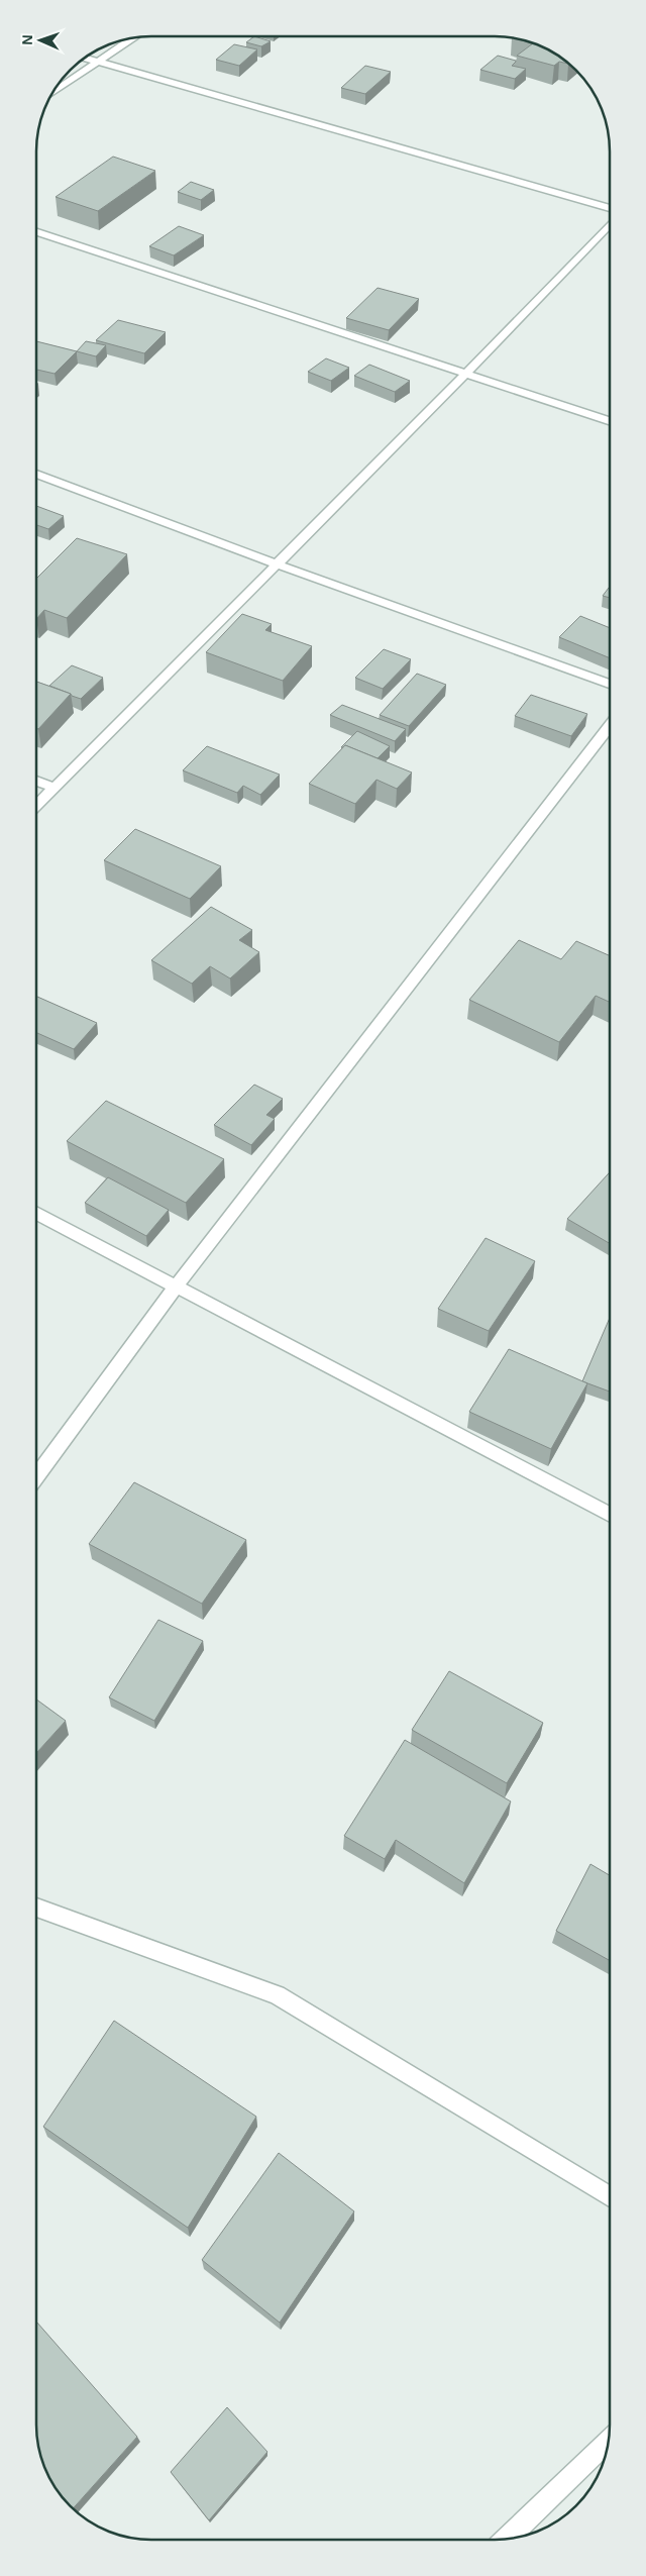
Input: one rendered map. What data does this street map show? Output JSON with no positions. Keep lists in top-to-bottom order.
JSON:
{
  "north": "left"
}
